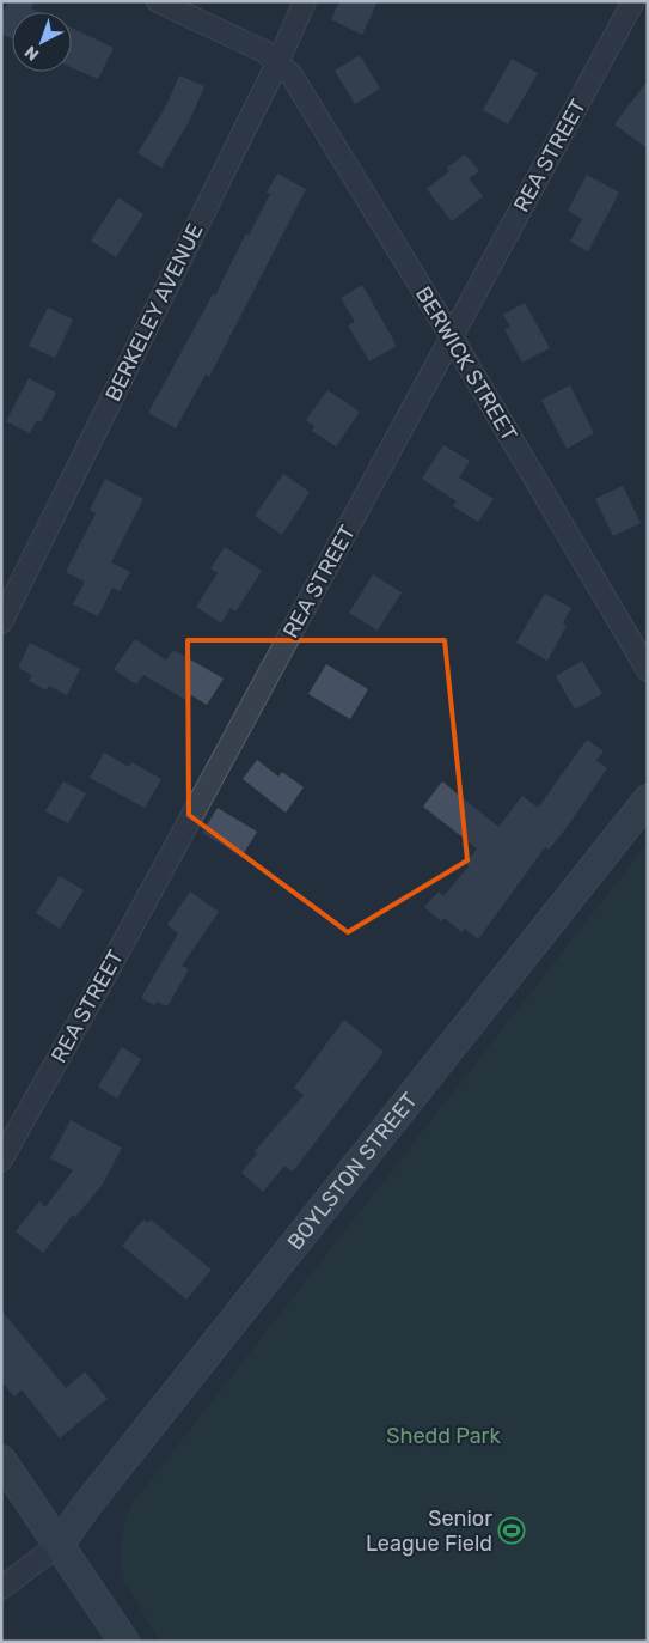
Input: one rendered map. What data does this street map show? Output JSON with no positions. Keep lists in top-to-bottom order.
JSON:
{
  "streets": {
    "main road": ["BOYLSTON STREET"],
    "street": ["REA STREET", "BERKELEY AVENUE", "BERWICK STREET"]
  },
  "crossings": [
    ["REA STREET", "BERWICK STREET"],
    ["BERKELEY AVENUE", "BERWICK STREET"]
  ],
  "parks": ["Shedd Park"],
  "places": {
    "sports": ["Senior League Field"]
  },
  "north": "bottom left"
}
